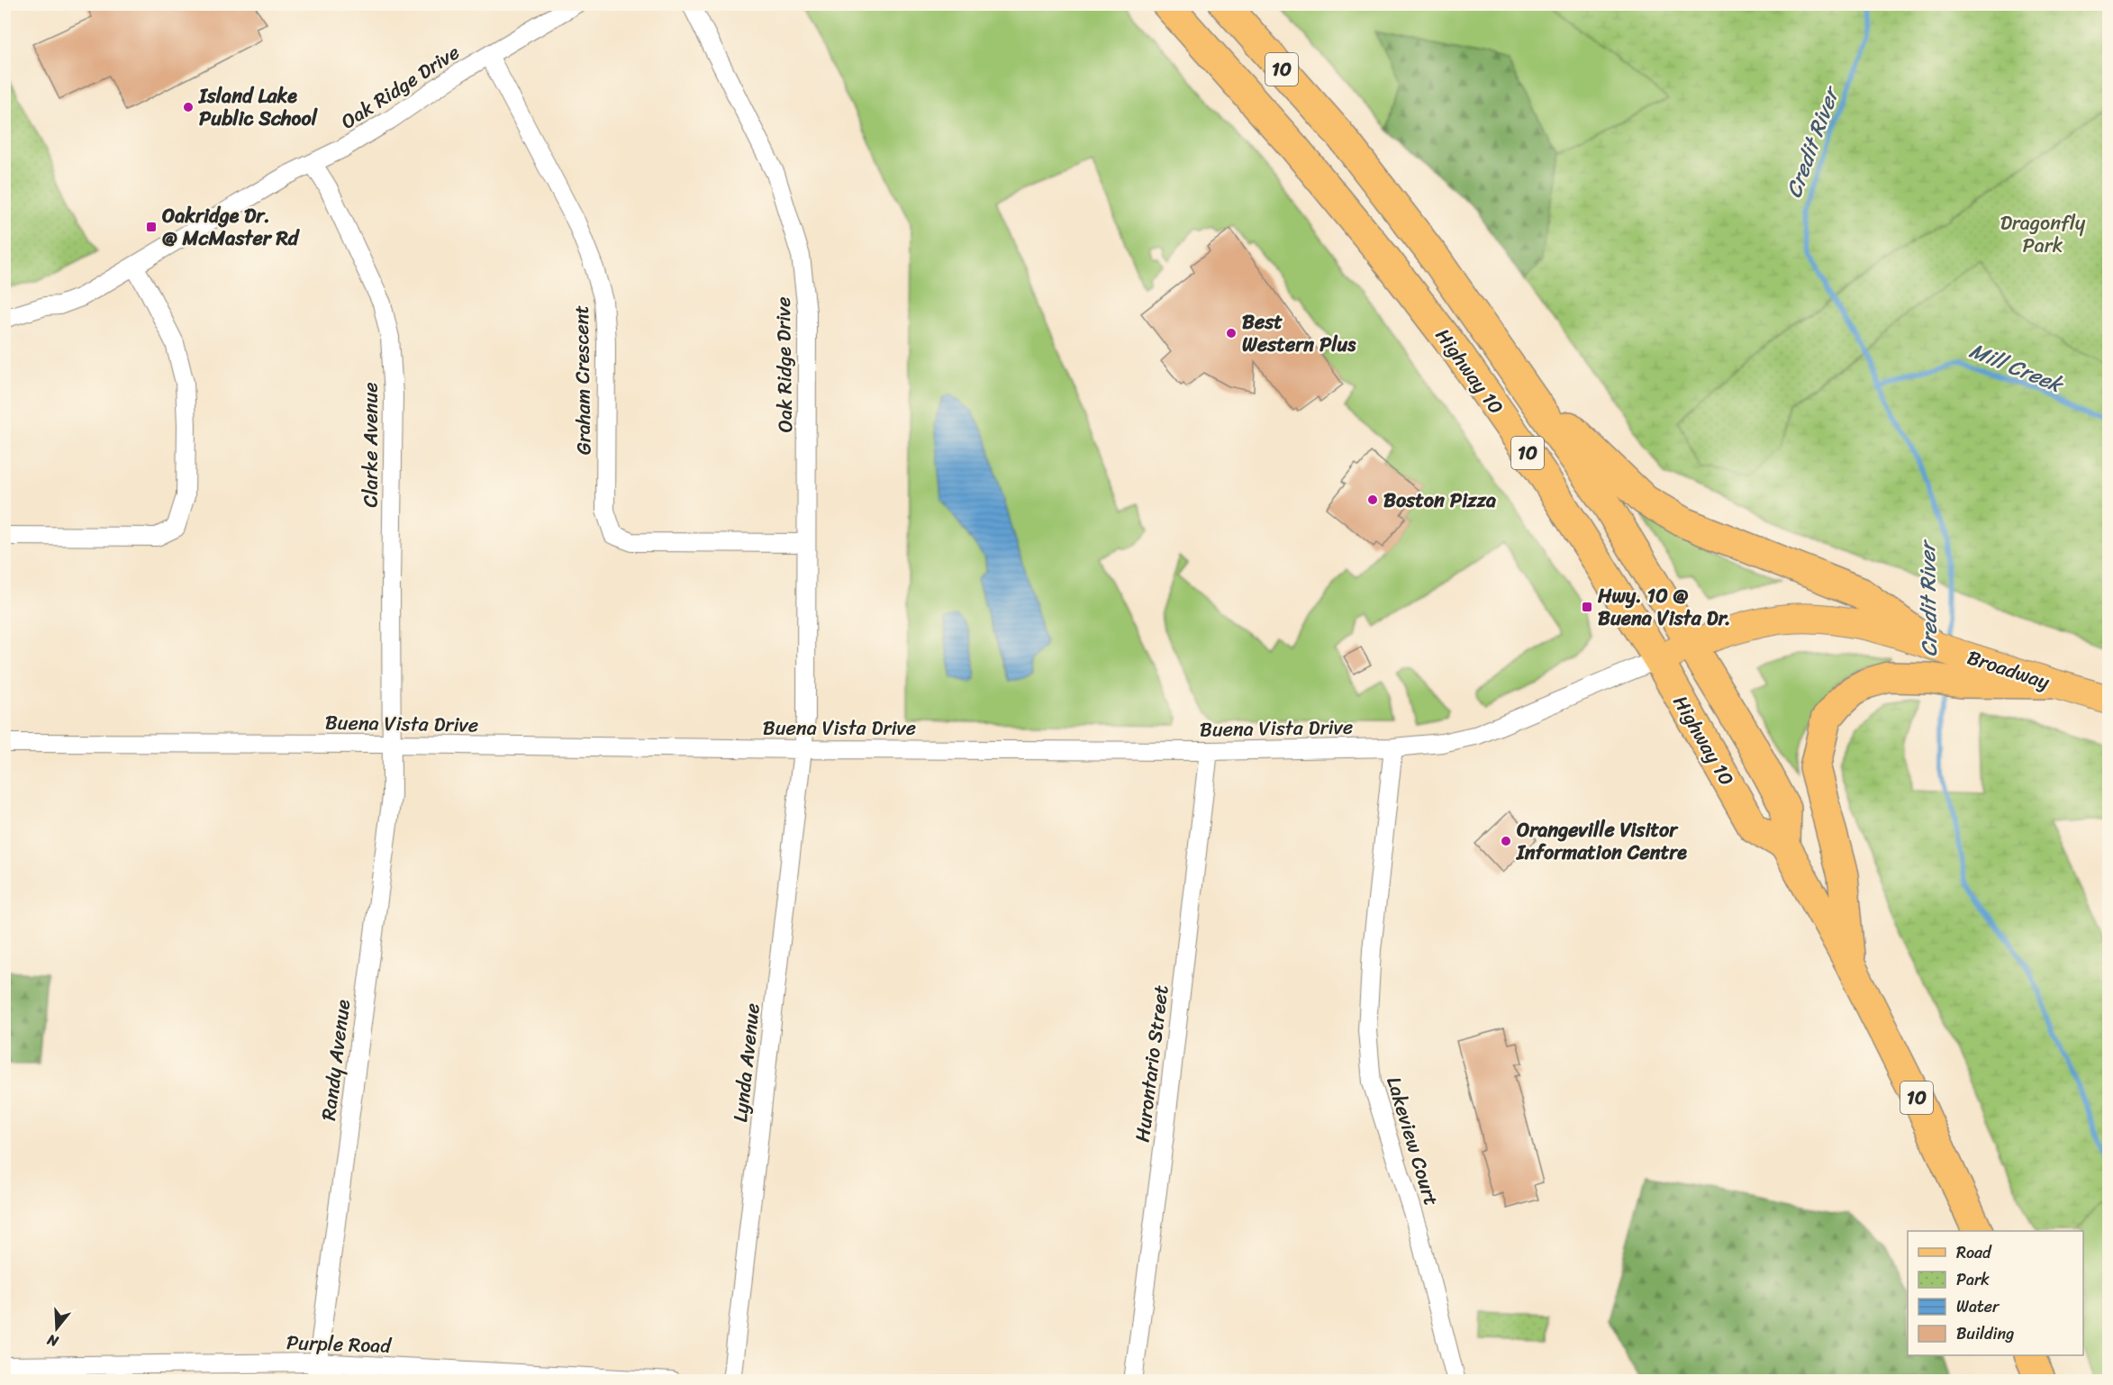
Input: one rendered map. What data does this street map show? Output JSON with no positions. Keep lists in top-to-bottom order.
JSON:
{
  "streets": {
    "highway": ["10", "Highway 10"],
    "main road": ["Broadway"],
    "street": [
      "Oak Ridge Drive",
      "Graham Crescent",
      "Clarke Avenue",
      "Buena Vista Drive",
      "Randy Avenue",
      "Lynda Avenue",
      "Hurontario Street",
      "Lakeview Court",
      "Purple Road"
    ]
  },
  "crossings": [
    ["10", "Highway 10"],
    ["Oak Ridge Drive", "Graham Crescent"],
    ["Oak Ridge Drive", "Clarke Avenue"],
    ["Oak Ridge Drive", "Buena Vista Drive"],
    ["Oak Ridge Drive", "Lynda Avenue"],
    ["Highway 10", "Broadway"],
    ["Highway 10", "Buena Vista Drive"],
    ["Clarke Avenue", "Buena Vista Drive"],
    ["Clarke Avenue", "Randy Avenue"],
    ["Broadway", "Buena Vista Drive"],
    ["Buena Vista Drive", "Randy Avenue"],
    ["Buena Vista Drive", "Lynda Avenue"],
    ["Buena Vista Drive", "Hurontario Street"],
    ["Buena Vista Drive", "Lakeview Court"],
    ["Randy Avenue", "Purple Road"]
  ],
  "water": ["Credit River", "Mill Creek"],
  "parks": ["Dragonfly Park"],
  "places": {
    "other": [
      "Island Lake Public School",
      "Best Western Plus",
      "Boston Pizza",
      "Orangeville Visitor Information Centre"
    ],
    "transit": ["Oakridge Dr. @ McMaster Rd", "Hwy. 10 @ Buena Vista Dr."]
  },
  "legend": [
    "Road",
    "Park",
    "Water",
    "Building"
  ],
  "north": "bottom"
}
